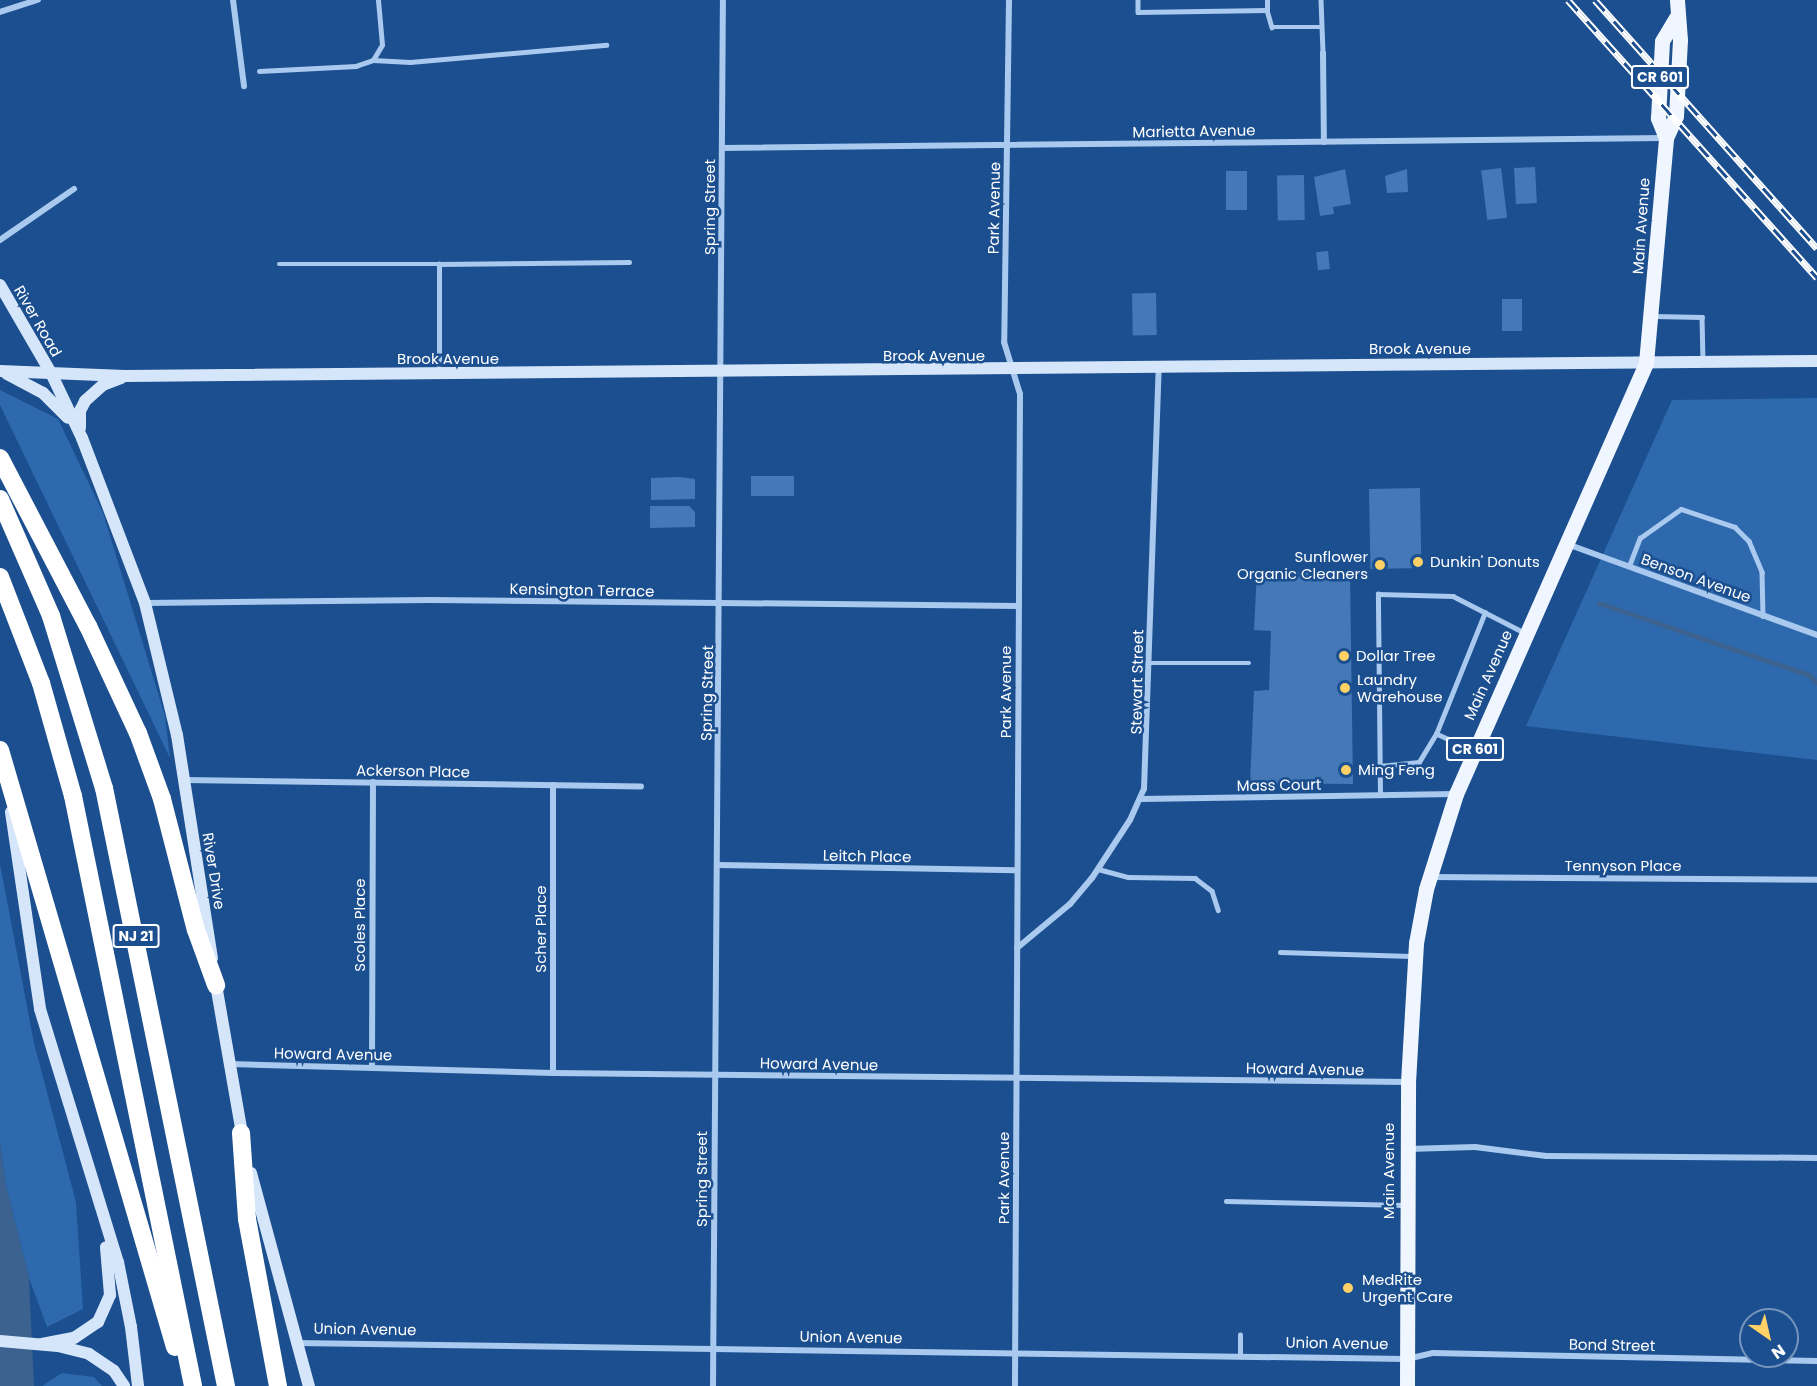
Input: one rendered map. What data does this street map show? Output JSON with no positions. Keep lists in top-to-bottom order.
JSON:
{
  "streets": {
    "highway": ["NJ 21"],
    "main road": [
      "CR 601",
      "Main Avenue",
      "River Road",
      "Brook Avenue",
      "River Drive"
    ],
    "street": [
      "Marietta Avenue",
      "Spring Street",
      "Park Avenue",
      "Benson Avenue",
      "Kensington Terrace",
      "Stewart Street",
      "Ackerson Place",
      "Mass Court",
      "Leitch Place",
      "Tennyson Place",
      "Scoles Place",
      "Scher Place",
      "Howard Avenue",
      "Union Avenue",
      "Bond Street"
    ]
  },
  "crossings": [
    ["Marietta Avenue", "Spring Street"],
    ["Marietta Avenue", "Park Avenue"],
    ["Marietta Avenue", "Main Avenue"],
    ["Spring Street", "Brook Avenue"],
    ["Spring Street", "Kensington Terrace"],
    ["Spring Street", "Leitch Place"],
    ["Spring Street", "Howard Avenue"],
    ["Spring Street", "Union Avenue"],
    ["Park Avenue", "Brook Avenue"],
    ["Park Avenue", "Kensington Terrace"],
    ["Park Avenue", "Stewart Street"],
    ["Park Avenue", "Leitch Place"],
    ["Park Avenue", "Howard Avenue"],
    ["Park Avenue", "Union Avenue"],
    ["Main Avenue", "Brook Avenue"],
    ["Main Avenue", "Benson Avenue"],
    ["Main Avenue", "Mass Court"],
    ["Main Avenue", "Tennyson Place"],
    ["Main Avenue", "Howard Avenue"],
    ["Main Avenue", "Union Avenue"],
    ["Main Avenue", "Bond Street"],
    ["River Road", "Brook Avenue"],
    ["River Road", "River Drive"],
    ["Brook Avenue", "Stewart Street"],
    ["Brook Avenue", "River Drive"],
    ["Kensington Terrace", "River Drive"],
    ["Stewart Street", "Mass Court"],
    ["Ackerson Place", "River Drive"],
    ["Ackerson Place", "Scoles Place"],
    ["Ackerson Place", "Scher Place"],
    ["River Drive", "Howard Avenue"],
    ["River Drive", "Union Avenue"],
    ["Scoles Place", "Howard Avenue"],
    ["Scher Place", "Howard Avenue"],
    ["Union Avenue", "Bond Street"]
  ],
  "places": [
    "Dunkin' Donuts",
    "Sunflower Organic Cleaners",
    "Dollar Tree",
    "Laundry Warehouse",
    "Ming Feng",
    "MedRite Urgent Care"
  ],
  "north": "bottom right"
}
